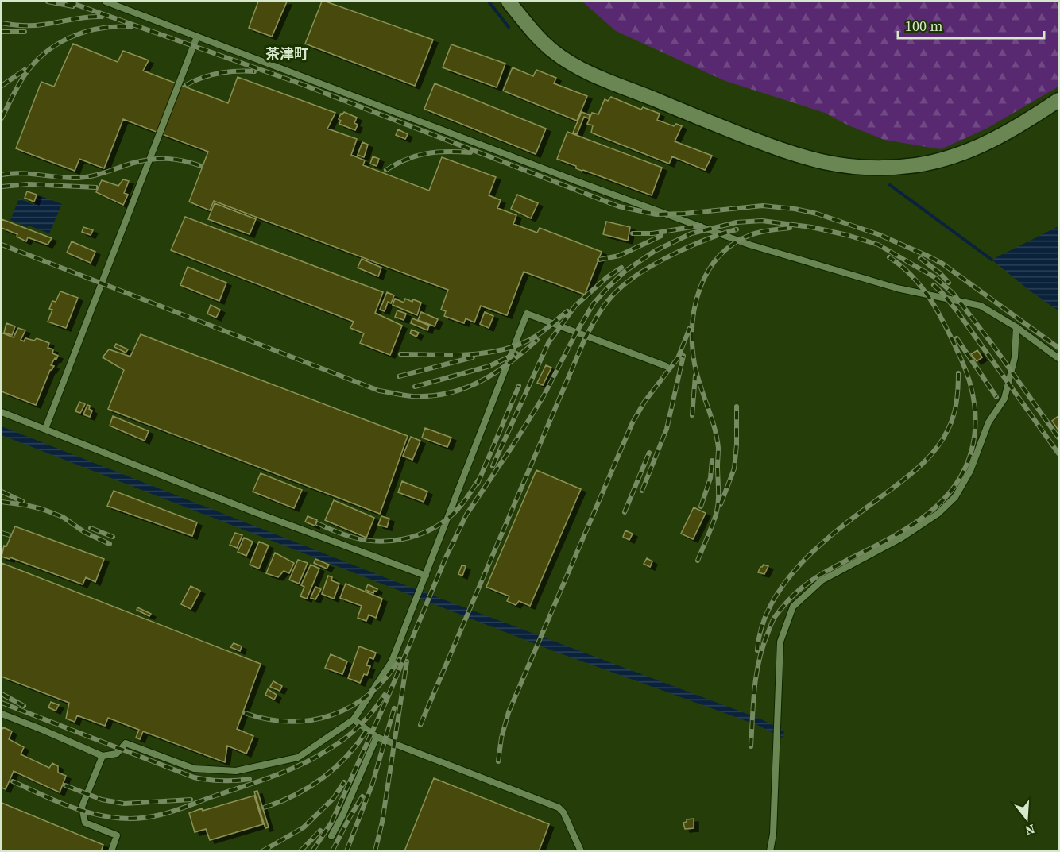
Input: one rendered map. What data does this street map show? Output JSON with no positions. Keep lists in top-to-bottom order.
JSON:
{
  "districts": ["茶津町"],
  "scale_bar": "100 m",
  "north": "bottom"
}
